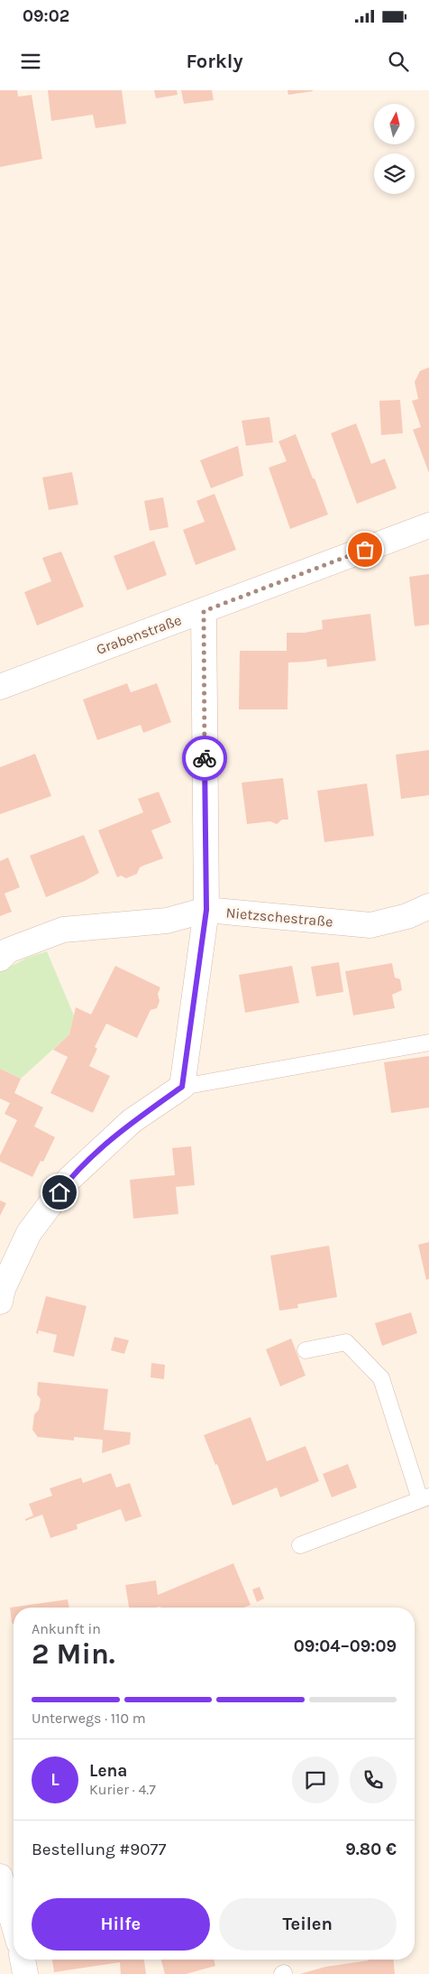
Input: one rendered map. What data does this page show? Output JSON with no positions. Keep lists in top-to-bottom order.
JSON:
{
  "streets": {
    "street": ["Grabenstraße", "Nietzschestraße"]
  },
  "north": "top",
  "page": {
    "status": "09:02",
    "header": "Forkly",
    "heading": ["2 Min.", "Ankunft in", "09:04–09:09"],
    "panel": [
      "Lena",
      "Kurier · 4.7",
      "Bestellung #9077",
      "9.80 €"
    ],
    "bar": "Unterwegs · 110 m",
    "round": "L",
    "buttons": ["Hilfe", "Teilen"]
  }
}
